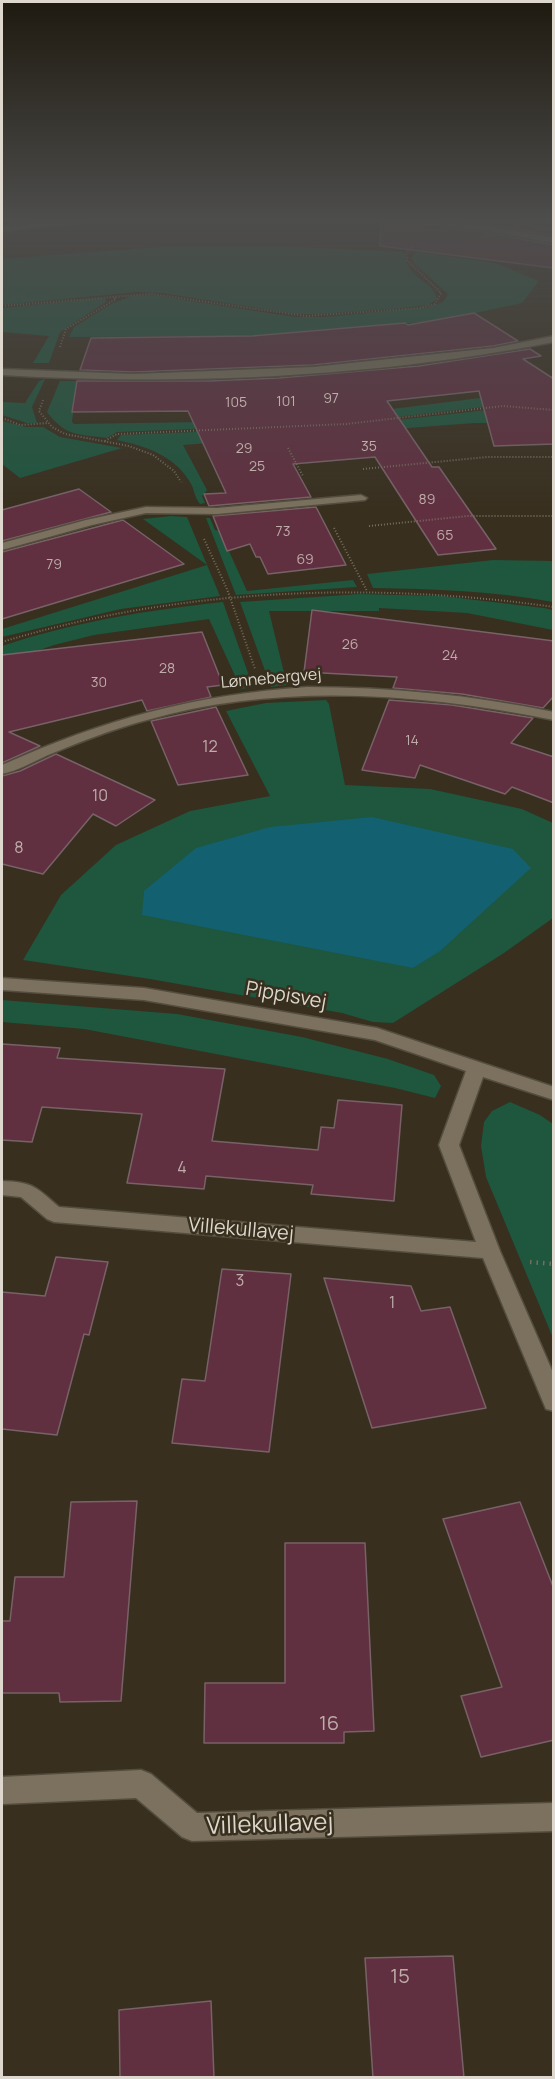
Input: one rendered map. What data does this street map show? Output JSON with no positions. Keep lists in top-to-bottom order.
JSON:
{
  "streets": {
    "street": ["Lønnebergvej", "Pippisvej", "Villekullavej"]
  },
  "house_numbers": [
    "97",
    "101",
    "105",
    "35",
    "29",
    "25",
    "89",
    "73",
    "65",
    "69",
    "79",
    "26",
    "24",
    "28",
    "30",
    "14",
    "12",
    "10",
    "8",
    "4",
    "3",
    "1",
    "16",
    "15"
  ]
}
